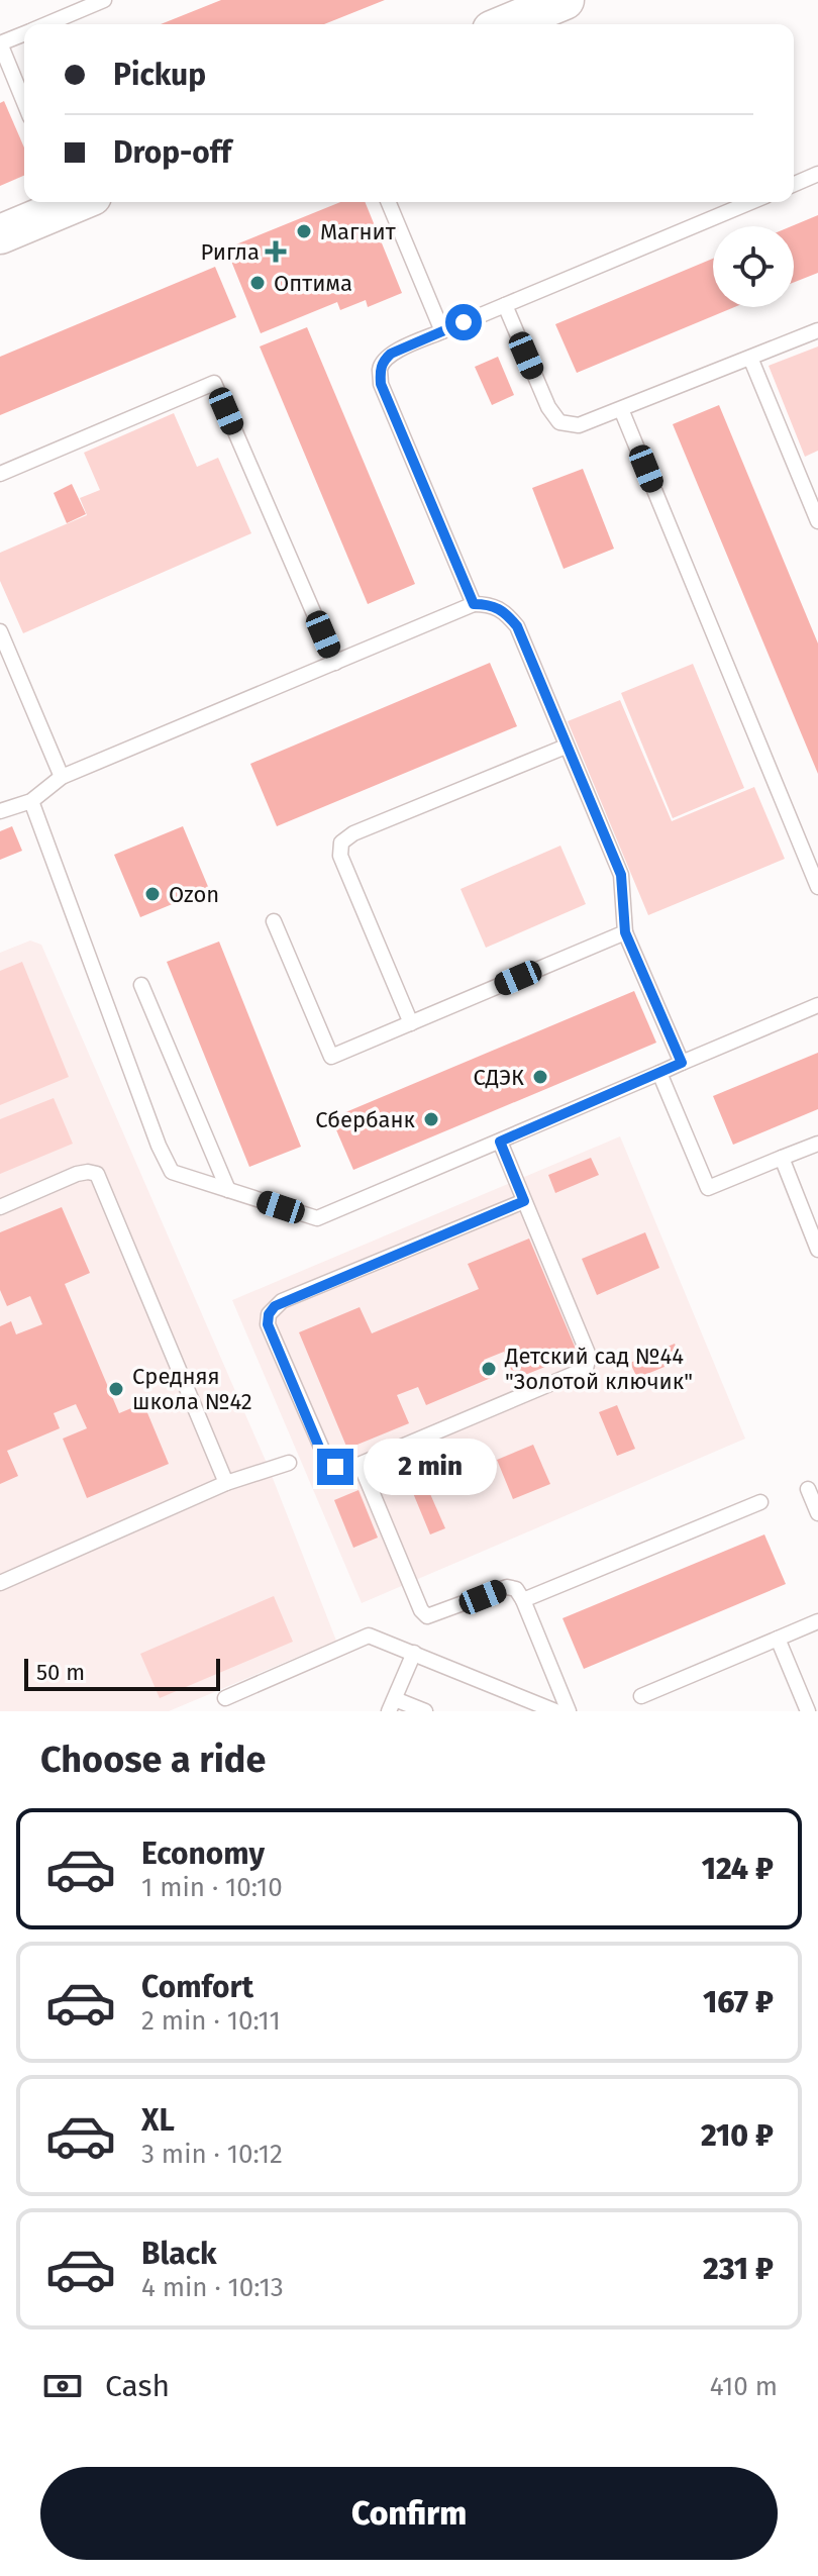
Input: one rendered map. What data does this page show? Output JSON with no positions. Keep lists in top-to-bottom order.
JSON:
{
  "places": {
    "other": [
      "Магнит",
      "Оптима",
      "Ozon",
      "СДЭК",
      "Сбербанк",
      "Детский сад №44 \"Золотой ключик\"",
      "Средняя школа №42"
    ],
    "health": ["Ригла"]
  },
  "scale_bar": "50 m",
  "page": {
    "banner": ["Pickup", "Drop-off"],
    "bubble": "2 min",
    "scale": "50 m",
    "heading": "Choose a ride",
    "list": [
      {
        "name": "Economy",
        "note": "1 min · 10:10",
        "value": "124 ₽"
      },
      {
        "name": "Comfort",
        "note": "2 min · 10:11",
        "value": "167 ₽"
      },
      {
        "name": "XL",
        "note": "3 min · 10:12",
        "value": "210 ₽"
      },
      {
        "name": "Black",
        "note": "4 min · 10:13",
        "value": "231 ₽"
      }
    ],
    "pay": ["Cash", "410 m"],
    "buttons": "Confirm"
  }
}
